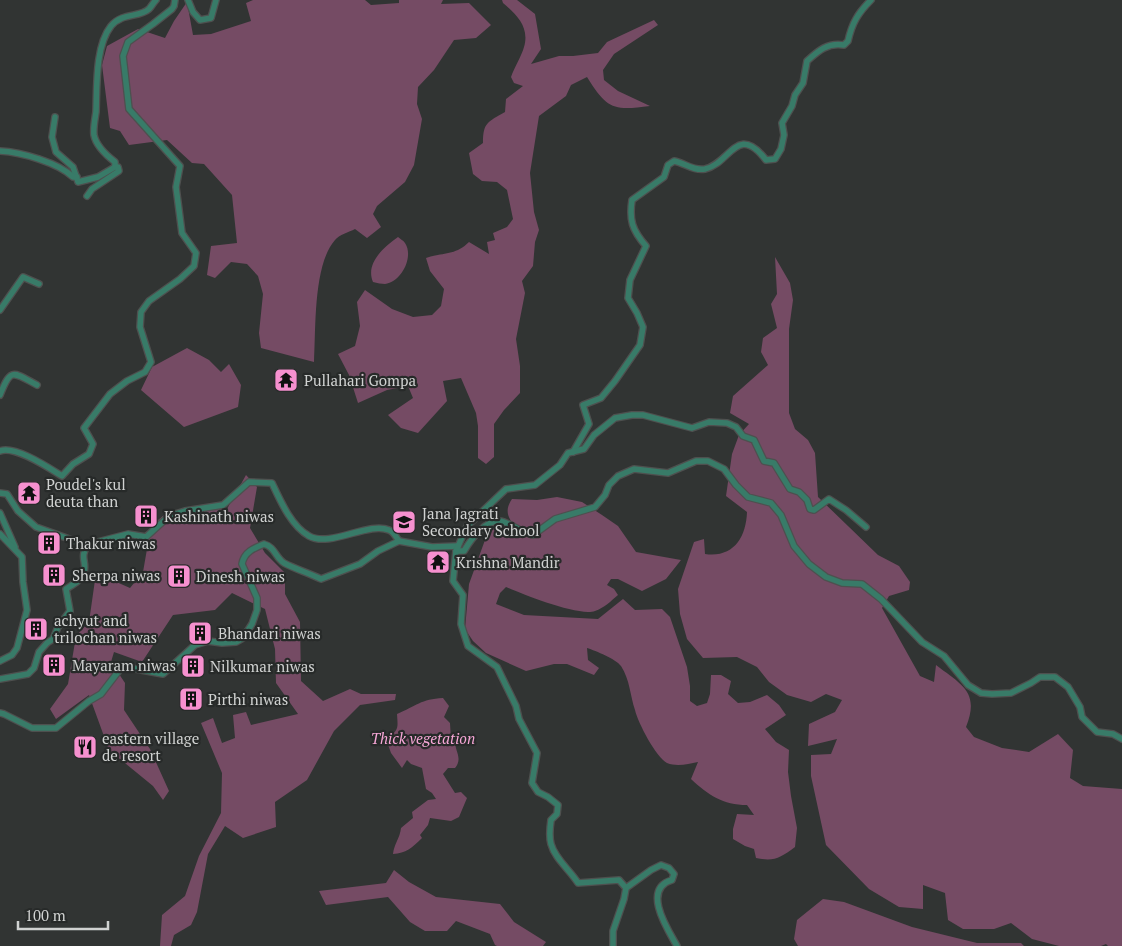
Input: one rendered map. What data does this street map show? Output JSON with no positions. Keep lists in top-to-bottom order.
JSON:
{
  "parks": ["Thick vegetation"],
  "places": {
    "temple": ["Pullahari Gompa", "Poudel's kul deuta than", "Krishna Mandir"],
    "building": [
      "Kashinath niwas",
      "Thakur niwas",
      "Sherpa niwas",
      "Dinesh niwas",
      "achyut and trilochan niwas",
      "Bhandari niwas",
      "Mayaram niwas",
      "Nilkumar niwas",
      "Pirthi niwas"
    ],
    "school or university": ["Jana Jagrati Secondary School"],
    "restaurant": ["eastern village de resort"]
  },
  "scale_bar": "100 m"
}
